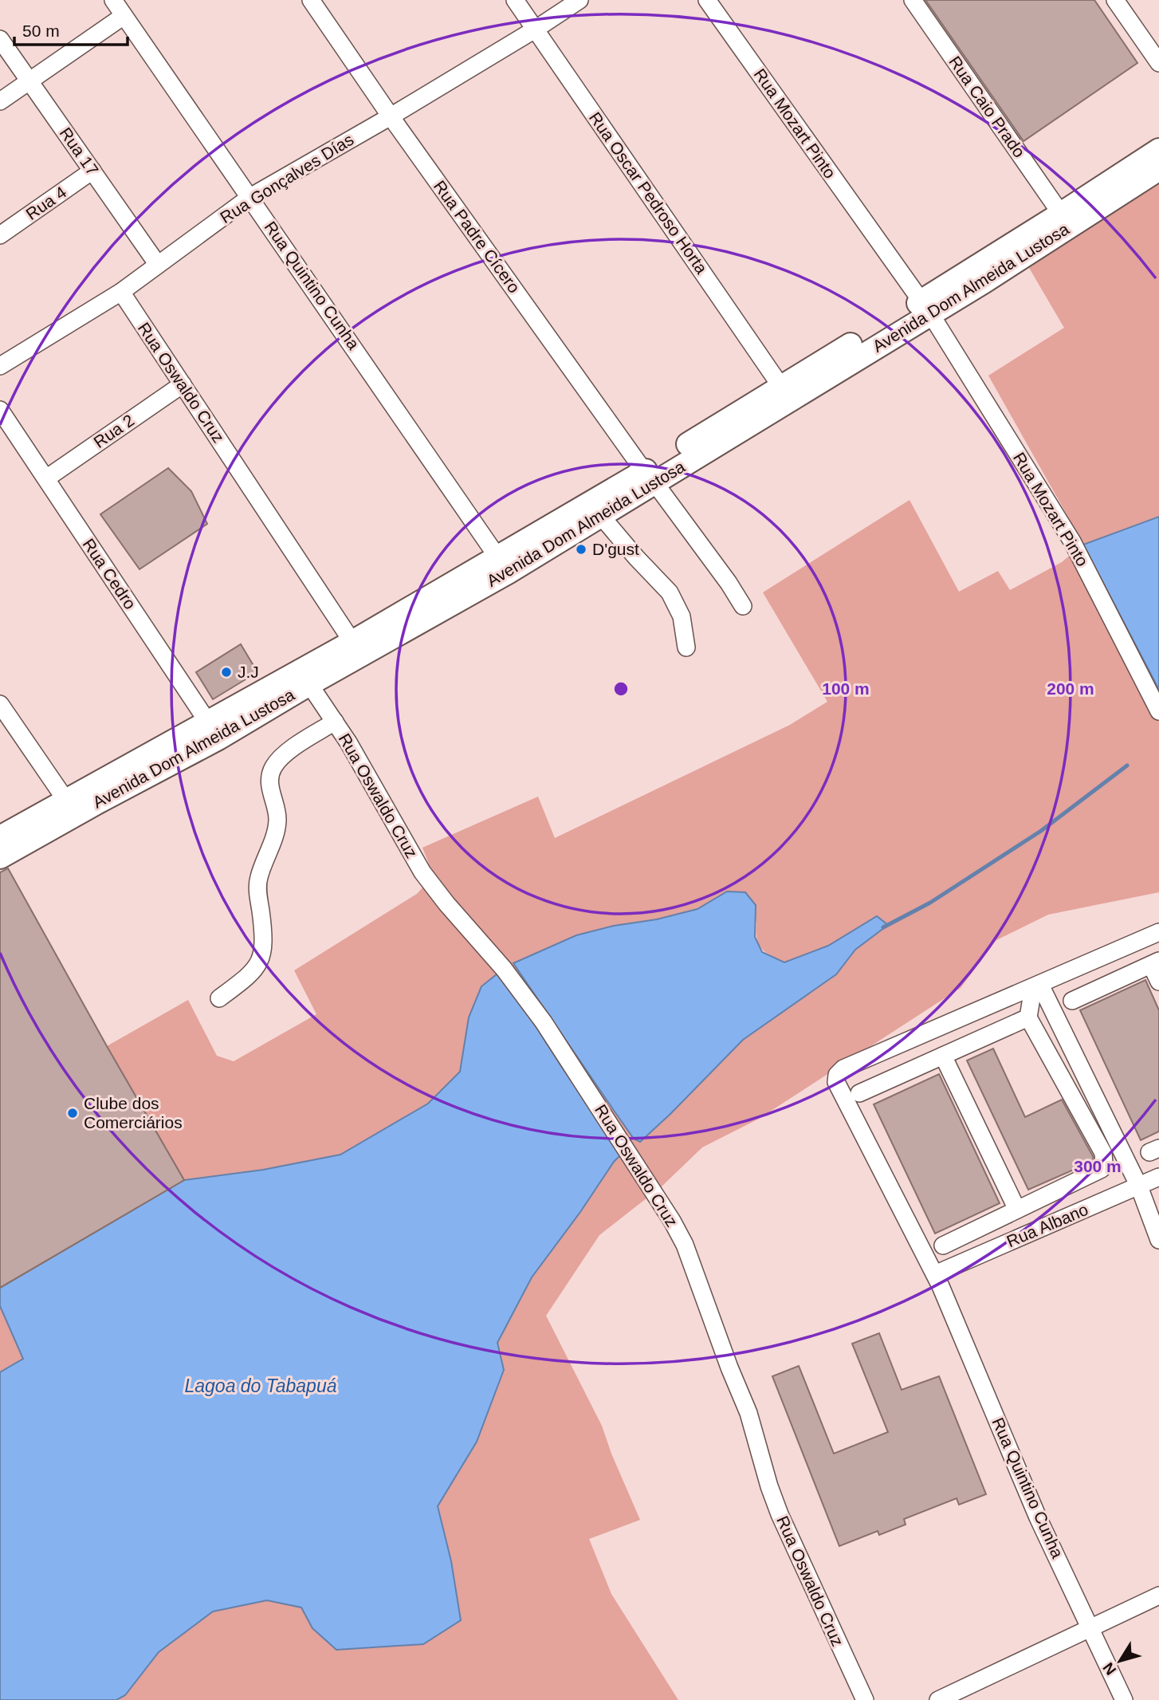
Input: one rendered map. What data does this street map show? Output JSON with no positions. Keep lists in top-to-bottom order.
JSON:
{
  "streets": {
    "main road": ["Avenida Dom Almeida Lustosa"],
    "street": [
      "Rua Caio Prado",
      "Rua Mozart Pinto",
      "Rua 17",
      "Rua Gonçalves Días",
      "Rua Oscar Pedroso Horta",
      "Rua 4",
      "Rua Padre Cícero",
      "Rua Quintino Cunha",
      "Rua Oswaldo Cruz",
      "Rua 2",
      "Rua Cedro",
      "Rua Albano"
    ]
  },
  "crossings": [
    ["Rua Caio Prado", "Avenida Dom Almeida Lustosa"],
    ["Rua Mozart Pinto", "Avenida Dom Almeida Lustosa"],
    ["Rua 17", "Rua Gonçalves Días"],
    ["Rua 17", "Rua 4"],
    ["Rua Gonçalves Días", "Rua Oscar Pedroso Horta"],
    ["Rua Gonçalves Días", "Rua Padre Cícero"],
    ["Rua Gonçalves Días", "Rua Quintino Cunha"],
    ["Rua Gonçalves Días", "Rua Oswaldo Cruz"],
    ["Rua Oscar Pedroso Horta", "Avenida Dom Almeida Lustosa"],
    ["Rua Padre Cícero", "Avenida Dom Almeida Lustosa"],
    ["Rua Quintino Cunha", "Avenida Dom Almeida Lustosa"],
    ["Rua Quintino Cunha", "Rua Albano"],
    ["Avenida Dom Almeida Lustosa", "Rua Oswaldo Cruz"],
    ["Avenida Dom Almeida Lustosa", "Rua Cedro"],
    ["Rua Oswaldo Cruz", "Rua 2"],
    ["Rua 2", "Rua Cedro"]
  ],
  "water": ["Lagoa do Tabapuá"],
  "places": ["D'gust", "J.J", "Clube dos Comerciários"],
  "scale_bar": "50 m",
  "north": "bottom left",
  "rings": ["100 m", "200 m", "300 m"]
}
